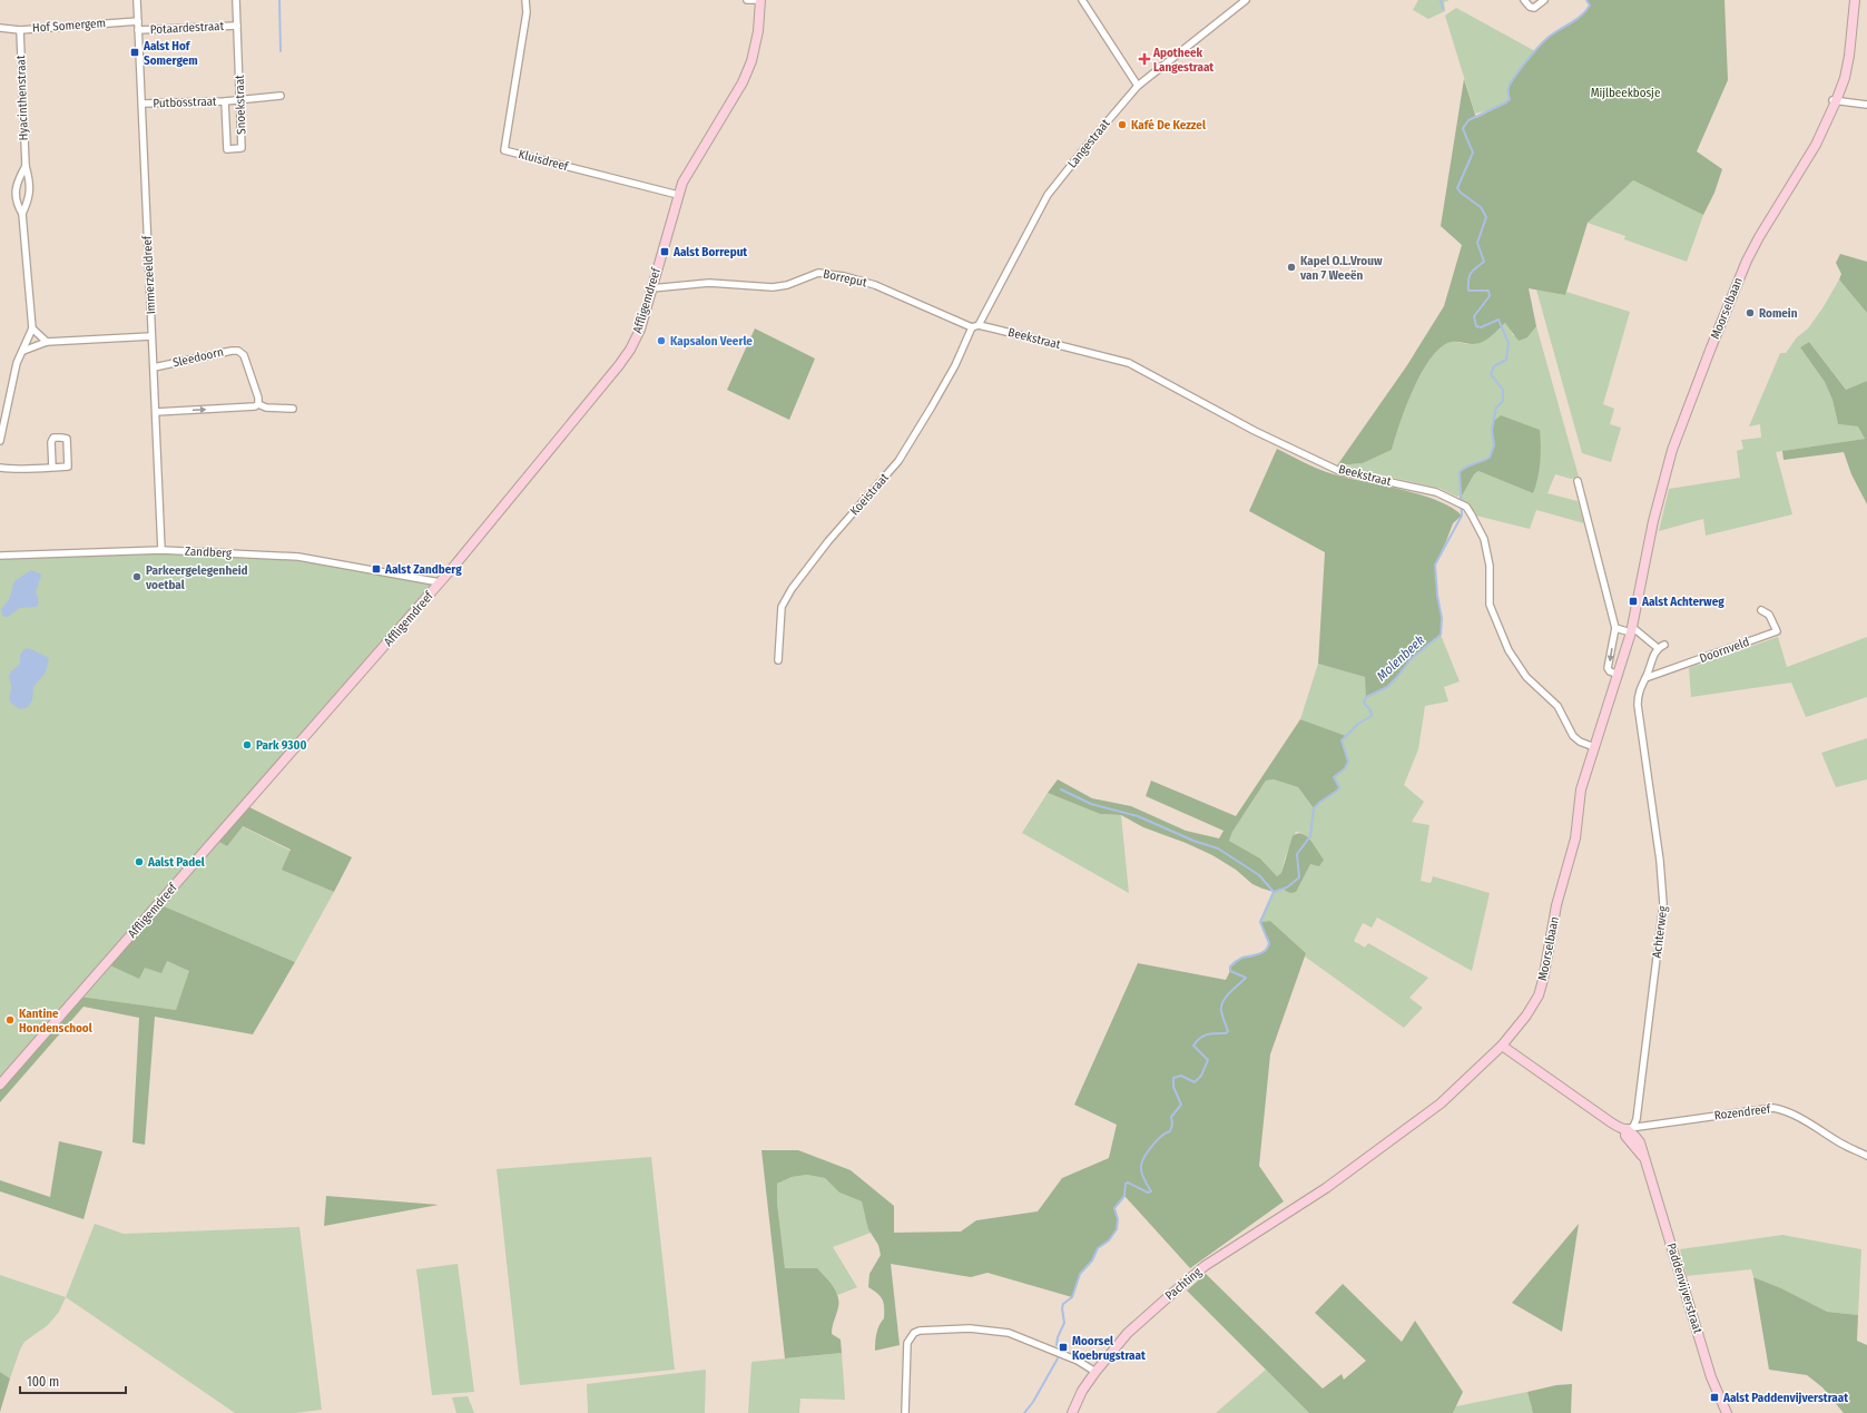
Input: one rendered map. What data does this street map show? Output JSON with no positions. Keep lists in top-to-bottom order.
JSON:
{
  "streets": {
    "street": [
      "Hof Somergem",
      "Potaardestraat",
      "Hyacinthenstraat",
      "Putbosstraat",
      "Snoekstraat",
      "Langestraat",
      "Kluisdreef",
      "Immerzeeldreef",
      "Borreput",
      "Affligemdreef",
      "Moorselbaan",
      "Beekstraat",
      "Sleedoorn",
      "Koeistraat",
      "Zandberg",
      "Doornveld",
      "Achterweg",
      "Rozendreef",
      "Pachting",
      "Paddenvijverstraat"
    ]
  },
  "crossings": [
    ["Hof Somergem", "Hyacinthenstraat"],
    ["Hof Somergem", "Immerzeeldreef"],
    ["Potaardestraat", "Snoekstraat"],
    ["Potaardestraat", "Immerzeeldreef"],
    ["Putbosstraat", "Snoekstraat"],
    ["Putbosstraat", "Immerzeeldreef"],
    ["Langestraat", "Borreput"],
    ["Langestraat", "Beekstraat"],
    ["Langestraat", "Koeistraat"],
    ["Kluisdreef", "Affligemdreef"],
    ["Immerzeeldreef", "Sleedoorn"],
    ["Immerzeeldreef", "Zandberg"],
    ["Borreput", "Affligemdreef"],
    ["Borreput", "Beekstraat"],
    ["Borreput", "Koeistraat"],
    ["Affligemdreef", "Zandberg"],
    ["Moorselbaan", "Beekstraat"],
    ["Moorselbaan", "Pachting"],
    ["Beekstraat", "Koeistraat"],
    ["Doornveld", "Achterweg"],
    ["Achterweg", "Rozendreef"],
    ["Achterweg", "Paddenvijverstraat"],
    ["Rozendreef", "Paddenvijverstraat"]
  ],
  "water": ["Molenbeek"],
  "parks": ["Mijlbeekbosje"],
  "places": {
    "transit": [
      "Aalst Hof Somergem",
      "Aalst Borreput",
      "Aalst Zandberg",
      "Aalst Achterweg",
      "Moorsel Koebrugstraat",
      "Aalst Paddenvijverstraat"
    ],
    "health": ["Apotheek Langestraat"],
    "other": [
      "Kafé De Kezzel",
      "Kapel O.L.Vrouw van 7 Weeën",
      "Romein",
      "Kapsalon Veerle",
      "Parkeergelegenheid voetbal",
      "Park 9300",
      "Aalst Padel",
      "Kantine Hondenschool"
    ]
  },
  "scale_bar": "100 m"
}
